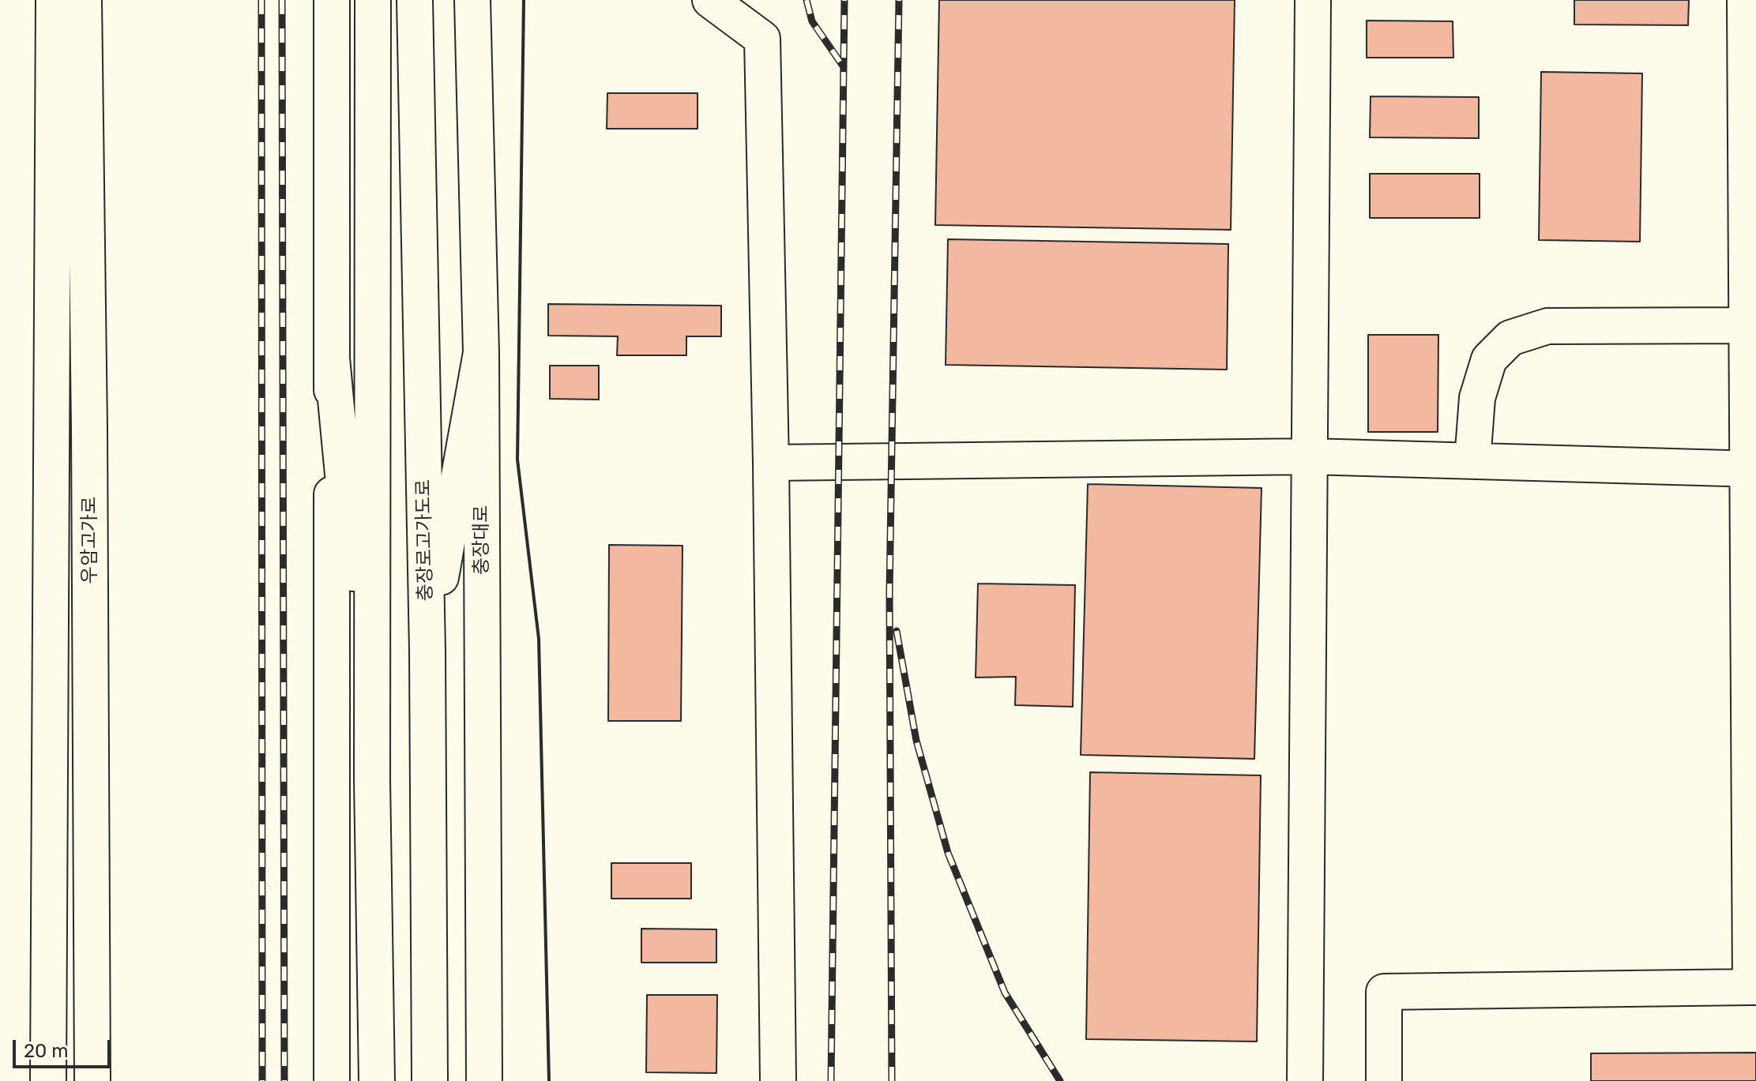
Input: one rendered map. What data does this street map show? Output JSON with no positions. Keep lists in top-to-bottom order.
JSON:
{
  "streets": {
    "main road": ["우암고가로", "충장로고가도로", "충장대로"]
  },
  "scale_bar": "20 m"
}
